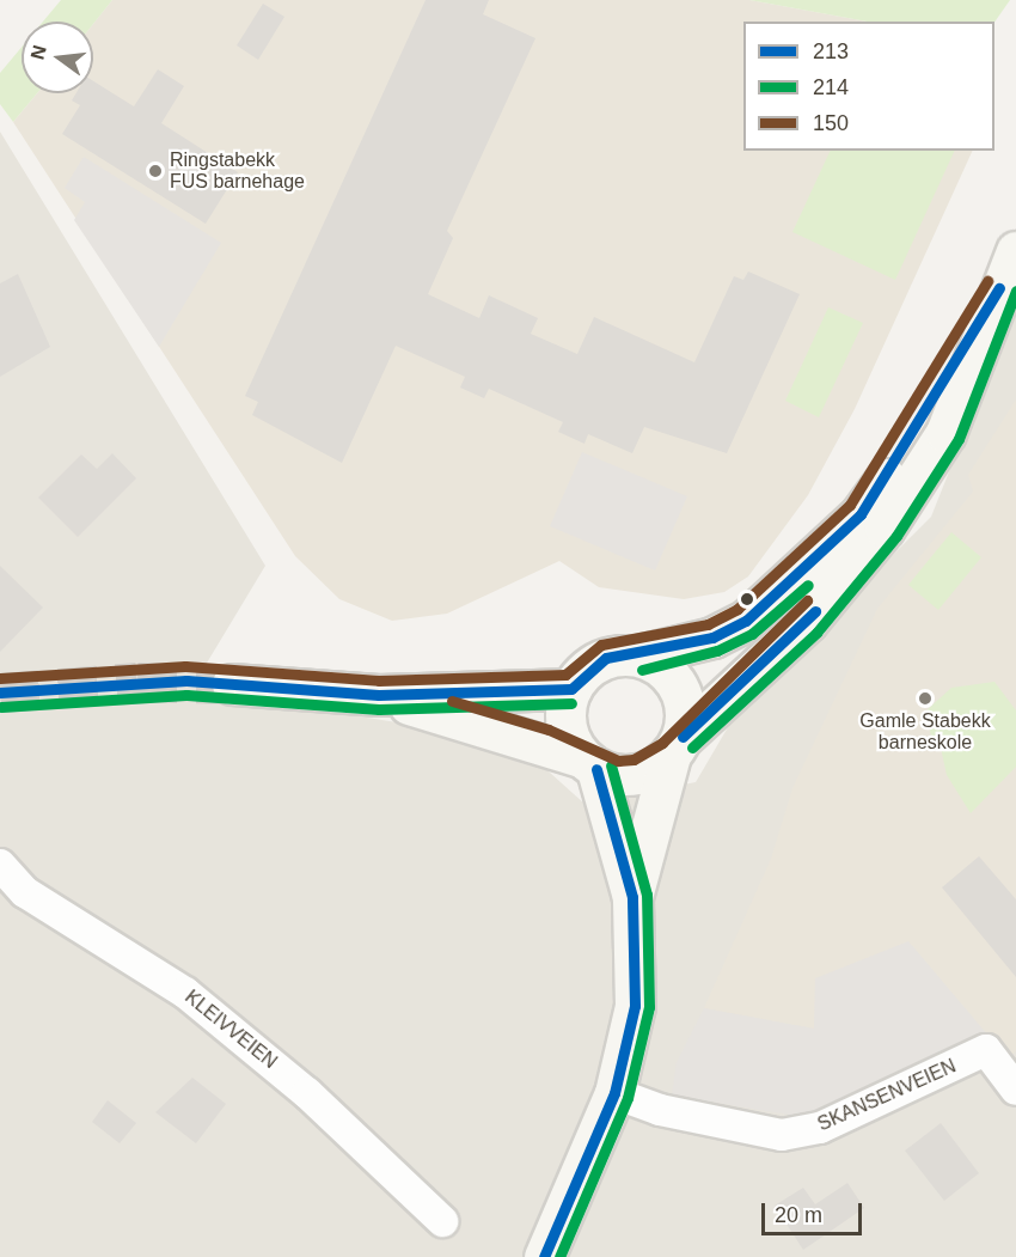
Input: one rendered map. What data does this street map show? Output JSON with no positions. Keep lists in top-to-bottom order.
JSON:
{
  "streets": {
    "street": ["KLEIVVEIEN", "SKANSENVEIEN"]
  },
  "places": ["Ringstabekk FUS barnehage", "Gamle Stabekk barneskole"],
  "lines": ["transit line 150", "transit line 213", "transit line 214"],
  "legend": ["213", "214", "150"],
  "scale_bar": "20 m",
  "north": "left"
}
